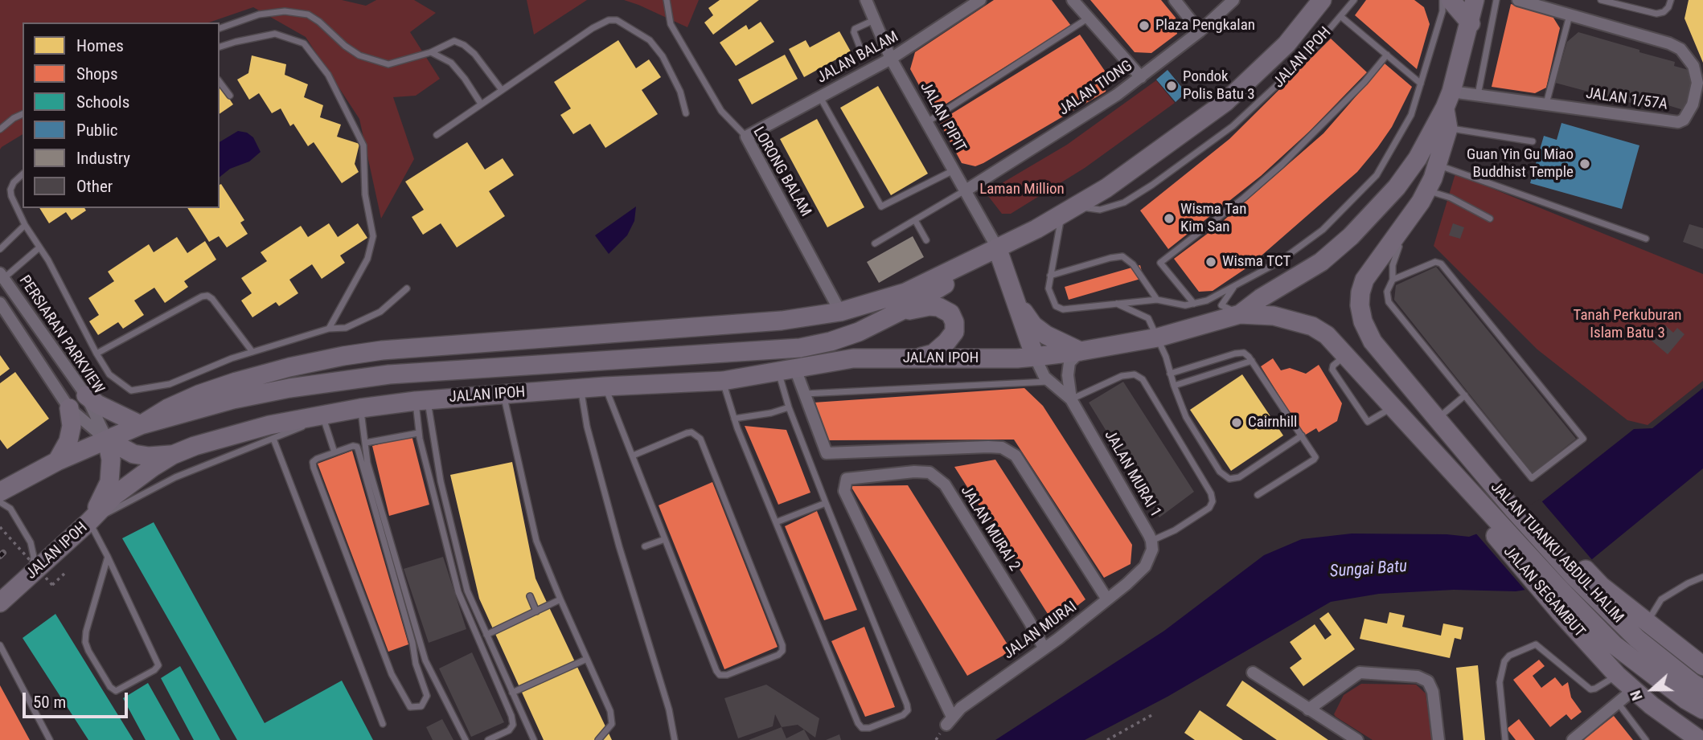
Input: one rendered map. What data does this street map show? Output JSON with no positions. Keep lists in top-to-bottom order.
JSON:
{
  "streets": {
    "main road": ["JALAN IPOH", "JALAN TUANKU ABDUL HALIM", "JALAN SEGAMBUT"],
    "street": [
      "JALAN BALAM",
      "JALAN TIONG",
      "JALAN 1/57A",
      "JALAN PIPIT",
      "LORONG BALAM",
      "PERSIARAN PARKVIEW",
      "JALAN MURAI 1",
      "JALAN MURAI 2",
      "JALAN MURAI"
    ]
  },
  "crossings": [
    ["JALAN BALAM", "JALAN PIPIT"],
    ["JALAN BALAM", "LORONG BALAM"],
    ["JALAN IPOH", "JALAN PIPIT"],
    ["JALAN IPOH", "PERSIARAN PARKVIEW"],
    ["JALAN IPOH", "JALAN MURAI 1"],
    ["JALAN TIONG", "JALAN PIPIT"],
    ["JALAN MURAI 1", "JALAN MURAI"],
    ["JALAN MURAI 2", "JALAN MURAI"],
    ["JALAN TUANKU ABDUL HALIM", "JALAN SEGAMBUT"]
  ],
  "water": ["Sungai Batu"],
  "parks": ["Laman Million", "Tanah Perkuburan Islam Batu 3"],
  "places": [
    "Plaza Pengkalan",
    "Pondok Polis Batu 3",
    "Guan Yin Gu Miao Buddhist Temple",
    "Wisma Tan Kim San",
    "Wisma TCT",
    "Cairnhill"
  ],
  "legend": [
    "Homes",
    "Shops",
    "Schools",
    "Public",
    "Industry",
    "Other"
  ],
  "scale_bar": "50 m",
  "north": "left"
}
